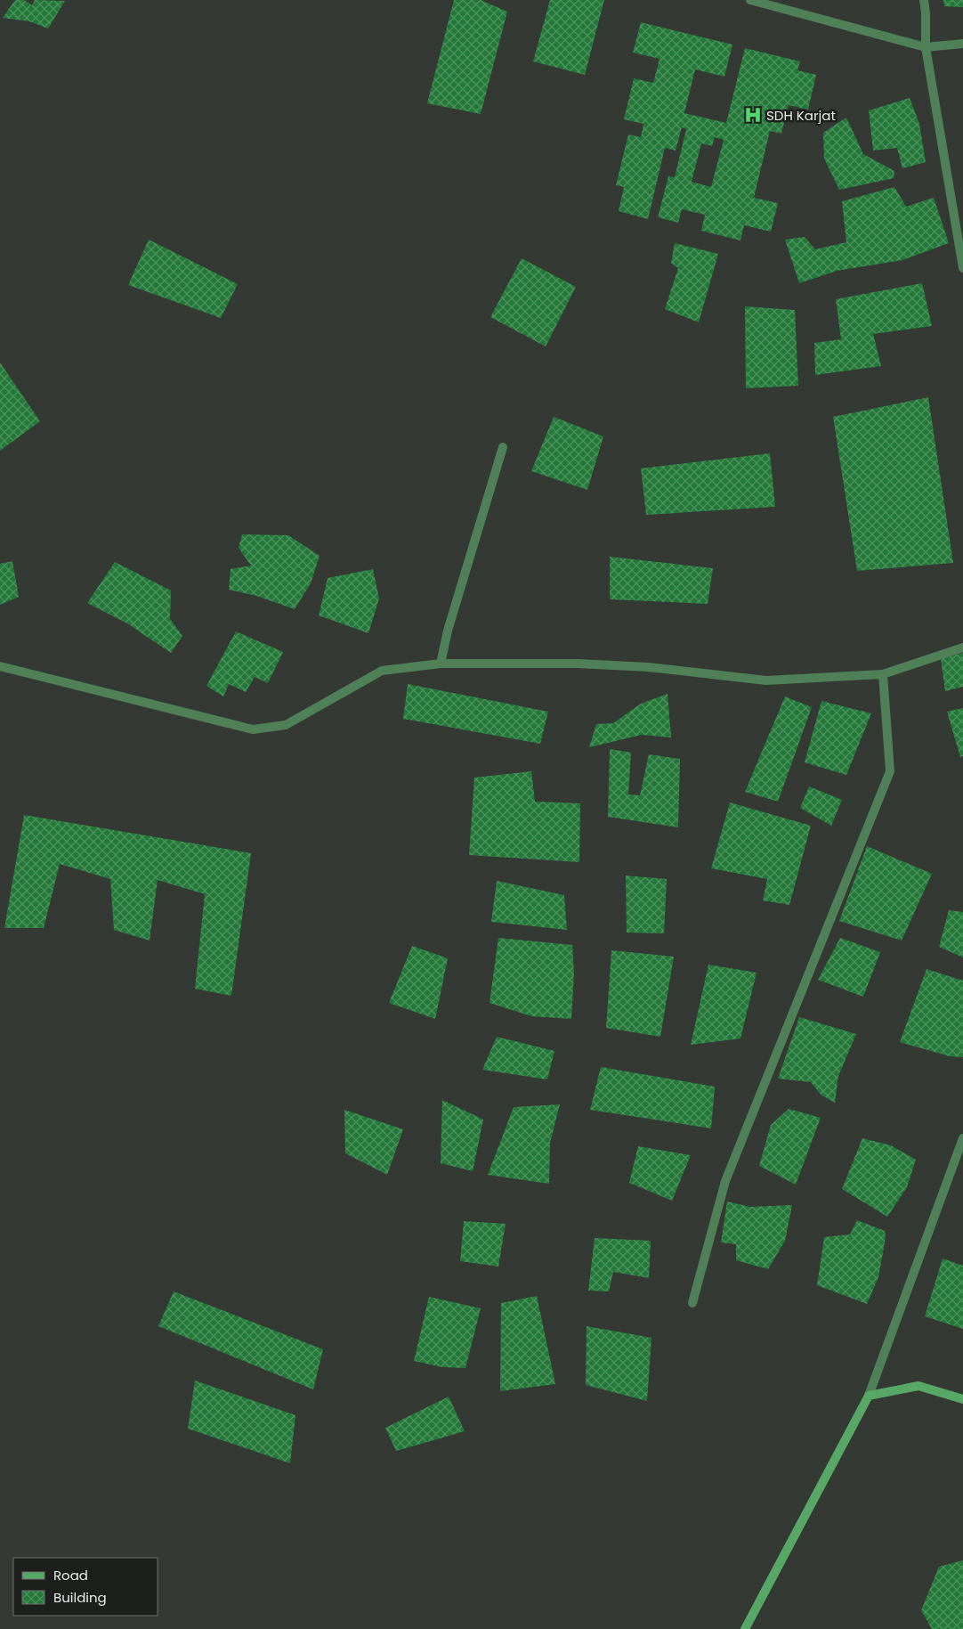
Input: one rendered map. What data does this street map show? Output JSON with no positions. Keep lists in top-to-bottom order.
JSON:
{
  "places": {
    "hospital": ["SDH Karjat"]
  },
  "legend": ["Road", "Building"]
}
